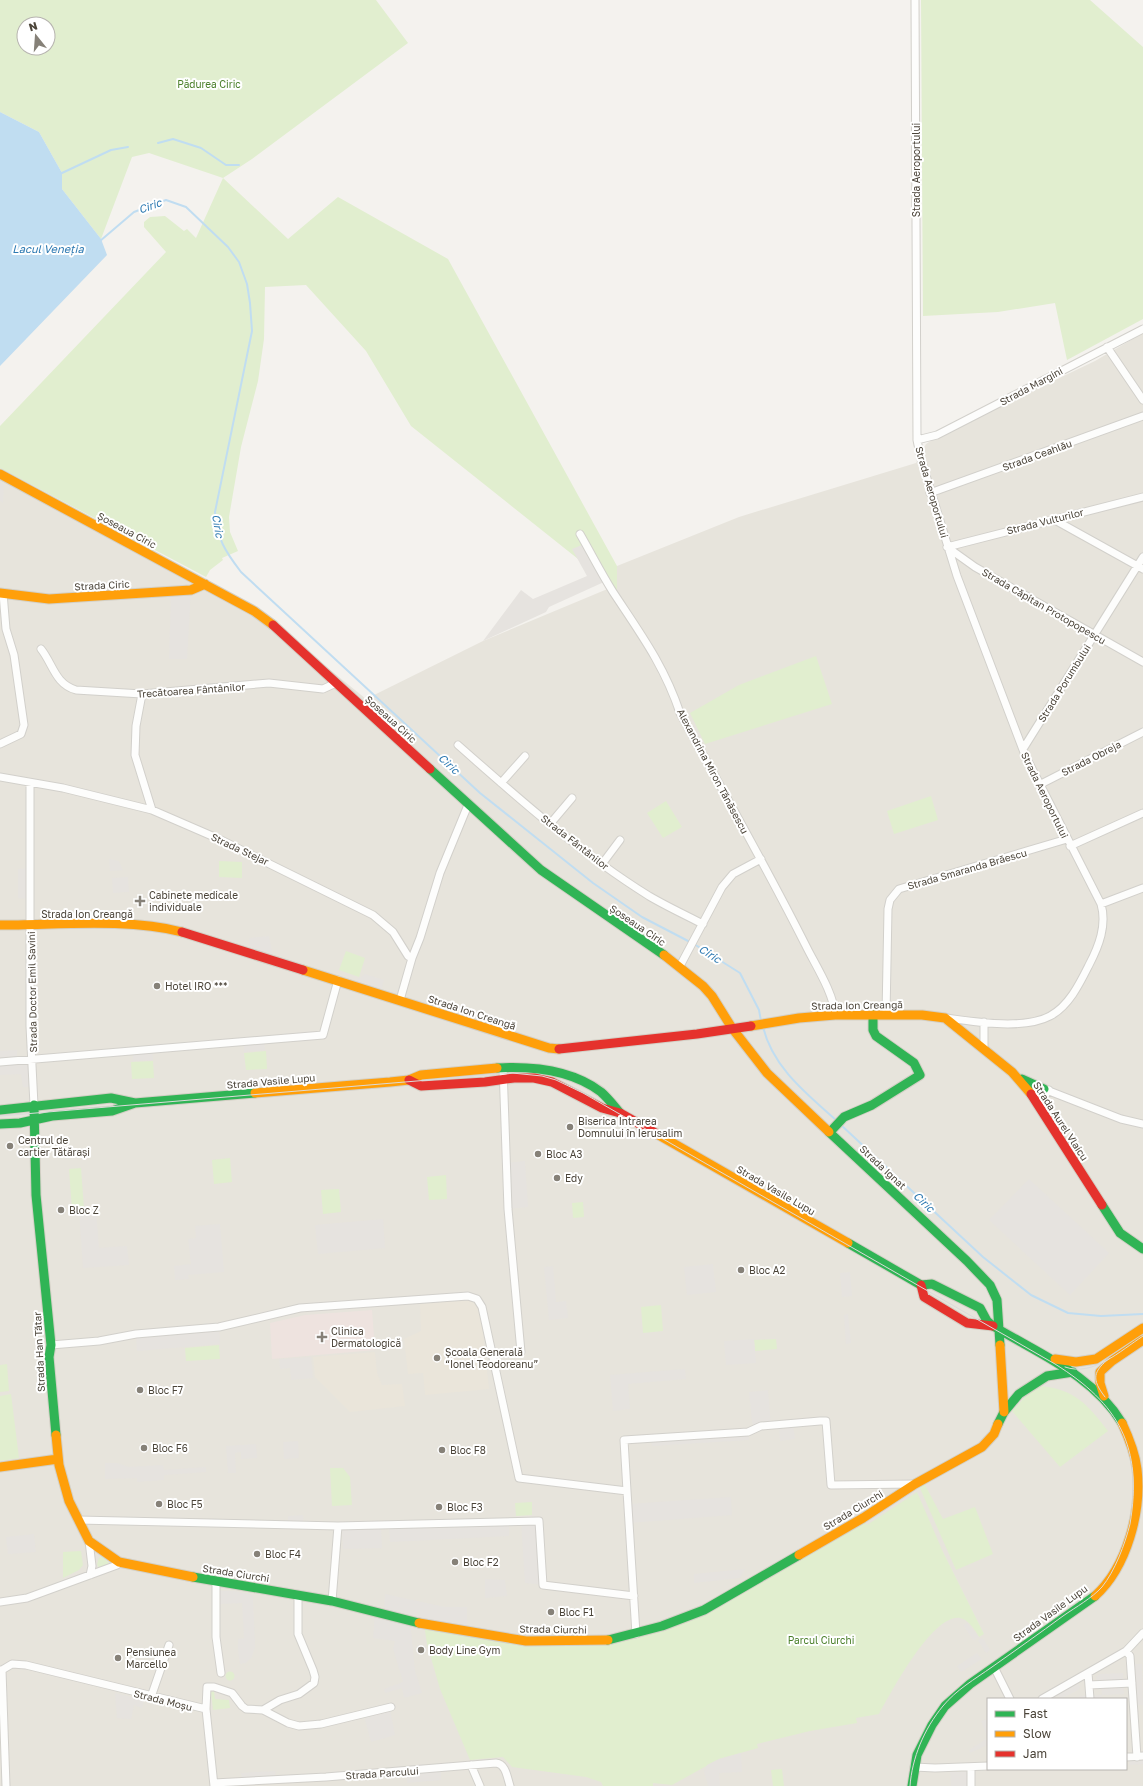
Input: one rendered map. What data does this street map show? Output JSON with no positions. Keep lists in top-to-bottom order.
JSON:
{
  "streets": {
    "street": [
      "Strada Aeroportului",
      "Strada Margini",
      "Strada Ceahlău",
      "Strada Vulturilor",
      "Șoseaua Ciric",
      "Strada Ciric",
      "Strada Căpitan Protopopescu",
      "Strada Porumbului",
      "Trecătoarea Fântânilor",
      "Strada Obreja",
      "Alexandrina Miron Tănăsescu",
      "Strada Fântânilor",
      "Strada Stejar",
      "Strada Smaranda Brăescu",
      "Strada Ion Creangă",
      "Strada Doctor Emil Savini",
      "Strada Vasile Lupu",
      "Strada Aurel Vlaicu",
      "Strada Ignat",
      "Strada Han Tătar",
      "Strada Ciurchi",
      "Strada Moșu",
      "Strada Parcului"
    ]
  },
  "crossings": [
    ["Strada Aeroportului", "Strada Margini"],
    ["Strada Aeroportului", "Strada Ceahlău"],
    ["Strada Aeroportului", "Strada Vulturilor"],
    ["Strada Aeroportului", "Strada Căpitan Protopopescu"],
    ["Strada Aeroportului", "Strada Porumbului"],
    ["Strada Aeroportului", "Strada Obreja"],
    ["Strada Aeroportului", "Strada Smaranda Brăescu"],
    ["Strada Vulturilor", "Strada Căpitan Protopopescu"],
    ["Șoseaua Ciric", "Strada Ciric"],
    ["Șoseaua Ciric", "Trecătoarea Fântânilor"],
    ["Șoseaua Ciric", "Strada Ion Creangă"],
    ["Șoseaua Ciric", "Strada Ignat"],
    ["Strada Căpitan Protopopescu", "Strada Porumbului"],
    ["Alexandrina Miron Tănăsescu", "Strada Ion Creangă"],
    ["Strada Stejar", "Strada Doctor Emil Savini"],
    ["Strada Smaranda Brăescu", "Strada Ion Creangă"],
    ["Strada Ion Creangă", "Strada Doctor Emil Savini"],
    ["Strada Ion Creangă", "Strada Aurel Vlaicu"],
    ["Strada Ion Creangă", "Strada Ignat"],
    ["Strada Doctor Emil Savini", "Strada Vasile Lupu"],
    ["Strada Doctor Emil Savini", "Strada Han Tătar"],
    ["Strada Vasile Lupu", "Strada Ignat"],
    ["Strada Vasile Lupu", "Strada Han Tătar"],
    ["Strada Vasile Lupu", "Strada Ciurchi"],
    ["Strada Ignat", "Strada Ciurchi"],
    ["Strada Han Tătar", "Strada Ciurchi"],
    ["Strada Moșu", "Strada Parcului"]
  ],
  "water": ["Ciric", "Lacul Veneția"],
  "parks": ["Pădurea Ciric", "Parcul Ciurchi"],
  "places": {
    "health": ["Cabinete medicale individuale", "Clinica Dermatologică"],
    "other": [
      "Hotel IRO ***",
      "Biserica Intrarea Domnului în Ierusalim",
      "Centrul de cartier Tătărași",
      "Bloc A3",
      "Edy",
      "Bloc Z",
      "Bloc A2",
      "Școala Generală “Ionel Teodoreanu”",
      "Bloc F7",
      "Bloc F6",
      "Bloc F8",
      "Bloc F5",
      "Bloc F3",
      "Bloc F4",
      "Bloc F2",
      "Bloc F1",
      "Body Line Gym",
      "Pensiunea Marcello"
    ]
  },
  "legend": ["Fast", "Slow", "Jam"],
  "north": "top"
}
